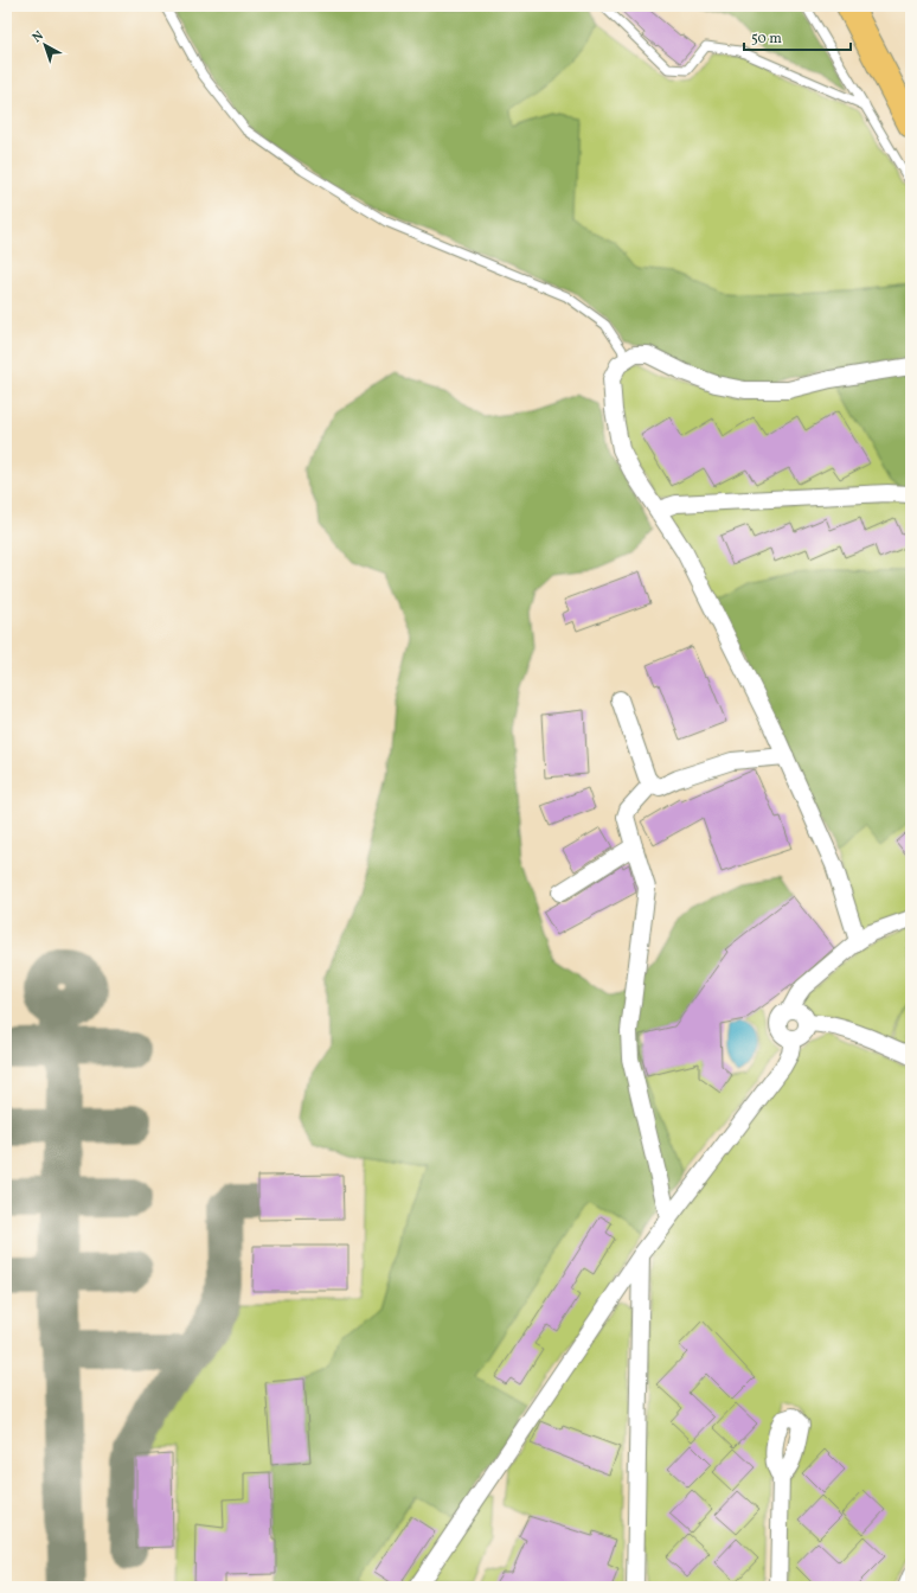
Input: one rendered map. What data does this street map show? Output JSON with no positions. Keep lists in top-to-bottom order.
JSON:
{
  "scale_bar": "50 m",
  "north": "top left"
}
